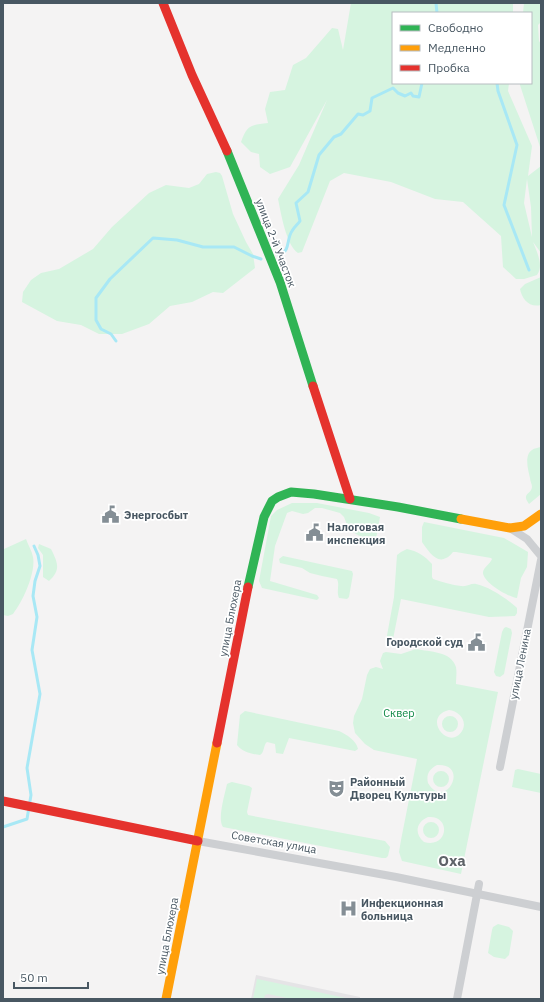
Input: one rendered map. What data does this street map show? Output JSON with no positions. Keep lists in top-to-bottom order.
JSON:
{
  "streets": {
    "street": [
      "улица 2-й Участок",
      "улица Блюхера",
      "улица Ленина",
      "Советская улица"
    ]
  },
  "crossings": [
    ["улица 2-й Участок", "улица Блюхера"],
    ["улица Блюхера", "Советская улица"]
  ],
  "districts": ["Оха"],
  "parks": ["Сквер"],
  "places": {
    "public building": ["Энергосбыт", "Налоговая инспекция", "Городской суд"],
    "theatre": ["Районный Дворец Культуры"],
    "hospital": ["Инфекционная больница"]
  },
  "legend": ["Свободно", "Медленно", "Пробка"],
  "scale_bar": "50 m"
}
